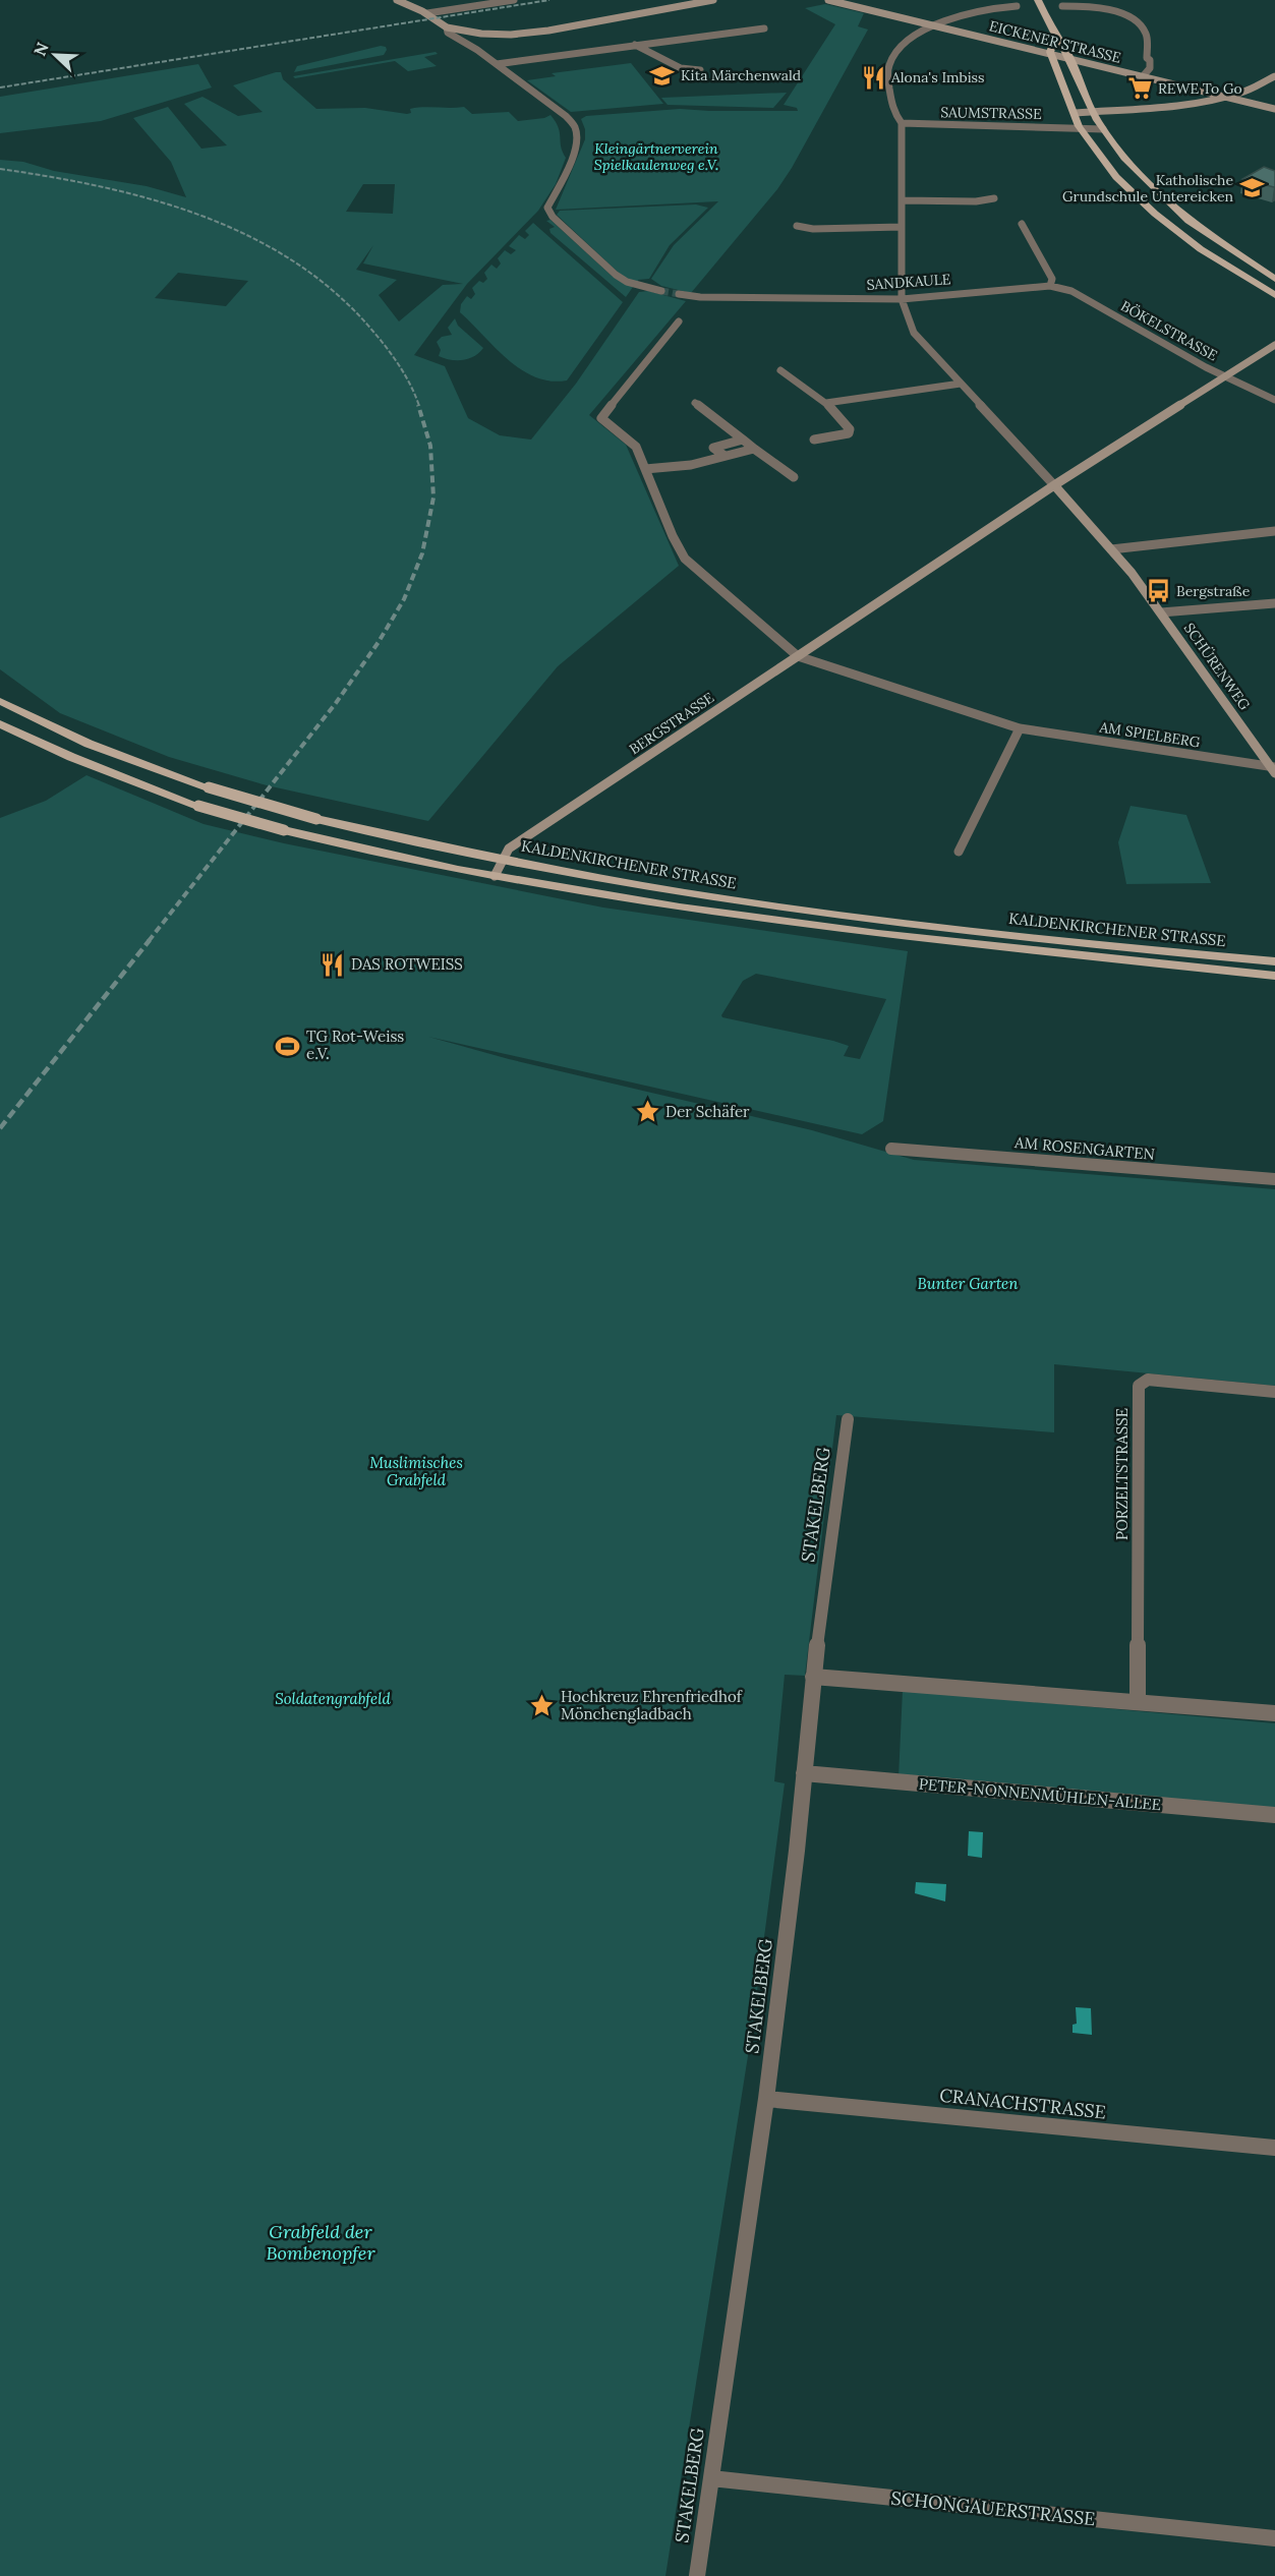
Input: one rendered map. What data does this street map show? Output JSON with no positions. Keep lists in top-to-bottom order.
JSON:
{
  "streets": {
    "main road": ["KALDENKIRCHENER STRASSE"],
    "street": [
      "EICKENER STRASSE",
      "SAUMSTRASSE",
      "SANDKAULE",
      "BÖKELSTRASSE",
      "SCHÜRENWEG",
      "BERGSTRASSE",
      "AM SPIELBERG",
      "AM ROSENGARTEN",
      "PORZELTSTRASSE",
      "STAKELBERG",
      "PETER-NONNENMÜHLEN-ALLEE",
      "CRANACHSTRASSE",
      "SCHONGAUERSTRASSE"
    ]
  },
  "crossings": [
    ["SANDKAULE", "BÖKELSTRASSE"],
    ["SANDKAULE", "SCHÜRENWEG"],
    ["BÖKELSTRASSE", "BERGSTRASSE"],
    ["SCHÜRENWEG", "BERGSTRASSE"],
    ["SCHÜRENWEG", "AM SPIELBERG"],
    ["BERGSTRASSE", "AM SPIELBERG"],
    ["BERGSTRASSE", "KALDENKIRCHENER STRASSE"],
    ["STAKELBERG", "PETER-NONNENMÜHLEN-ALLEE"],
    ["STAKELBERG", "CRANACHSTRASSE"],
    ["STAKELBERG", "SCHONGAUERSTRASSE"]
  ],
  "parks": [
    "Kleingärtnerverein Spielkaulenweg e.V.",
    "Bunter Garten",
    "Muslimisches Grabfeld",
    "Soldatengrabfeld",
    "Grabfeld der Bombenopfer"
  ],
  "places": {
    "school or university": ["Kita Märchenwald", "Katholische Grundschule Untereicken"],
    "restaurant": ["Alona's Imbiss", "DAS ROTWEISS"],
    "supermarket": ["REWE To Go"],
    "bus stop": ["Bergstraße"],
    "sports": ["TG Rot-Weiss e.V."],
    "place": ["Der Schäfer", "Hochkreuz Ehrenfriedhof Mönchengladbach"]
  },
  "north": "top left"
}
